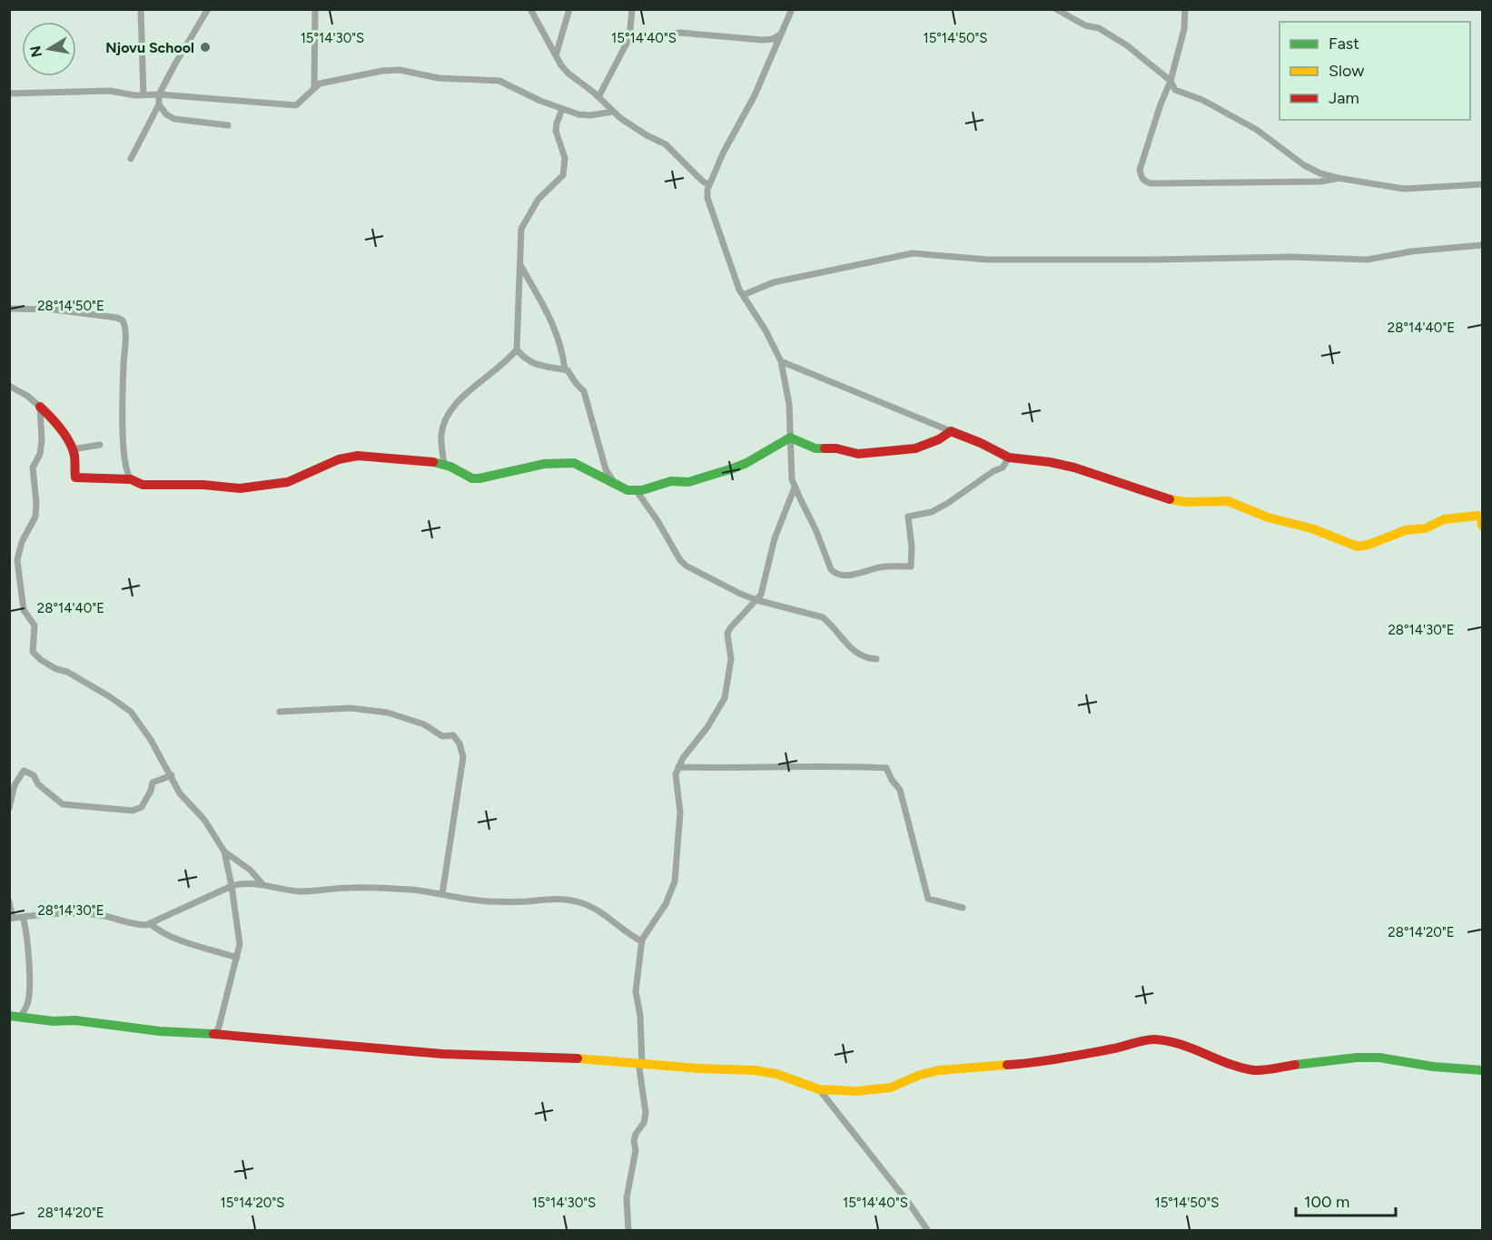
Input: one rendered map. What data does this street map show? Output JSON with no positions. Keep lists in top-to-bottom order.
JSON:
{
  "places": ["Njovu School"],
  "legend": ["Fast", "Slow", "Jam"],
  "scale_bar": "100 m",
  "north": "left",
  "coordinates": [
    "15°14'30\"S",
    "15°14'40\"S",
    "15°14'50\"S",
    "28°14'50\"E",
    "28°14'40\"E",
    "28°14'30\"E",
    "28°14'20\"E",
    "15°14'20\"S"
  ]
}
